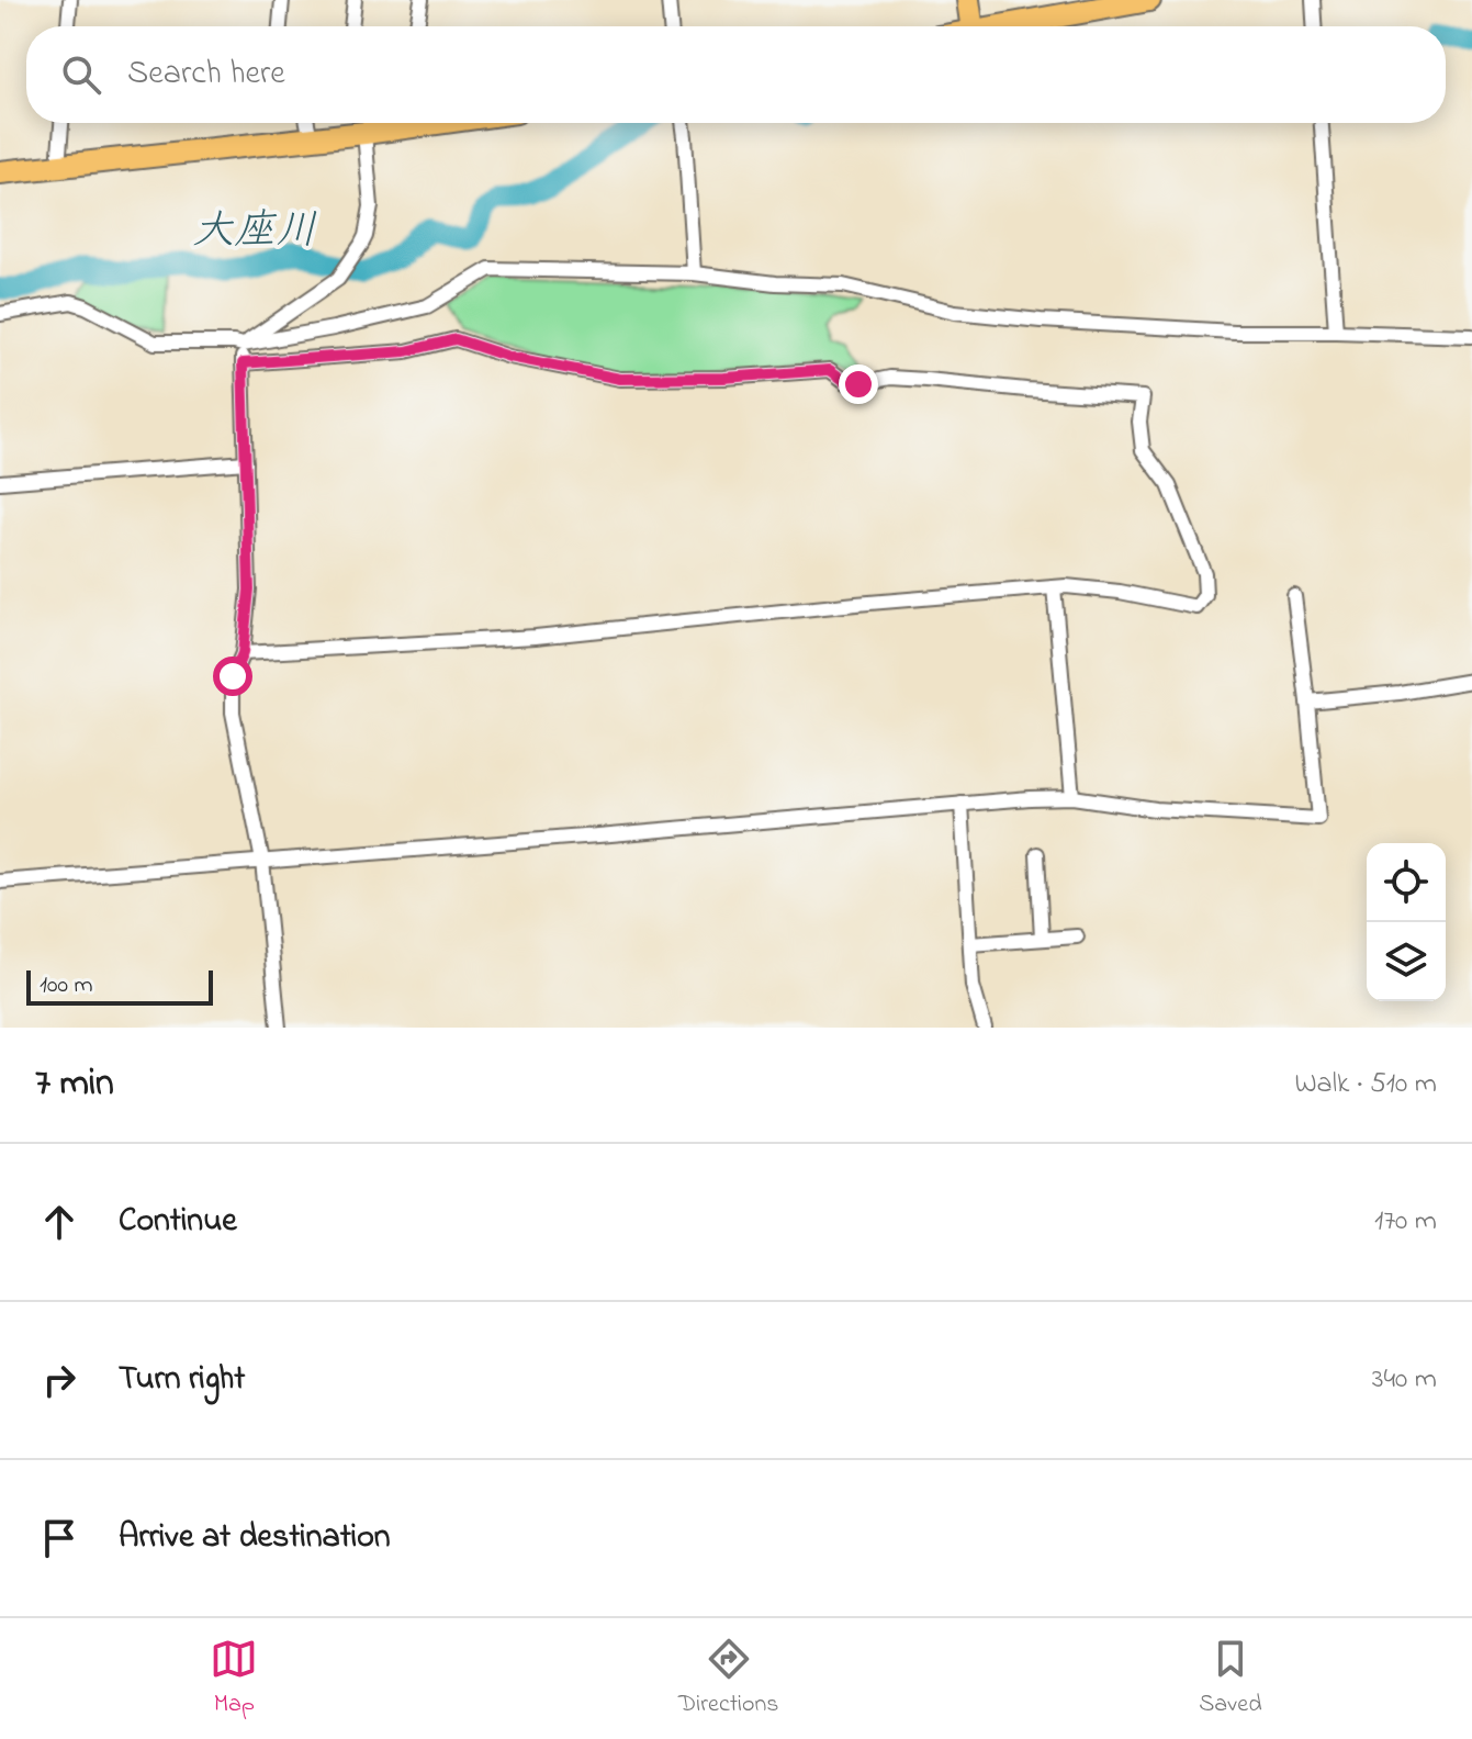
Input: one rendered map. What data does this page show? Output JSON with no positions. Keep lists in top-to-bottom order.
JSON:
{
  "water": ["大座川"],
  "scale_bar": "100 m",
  "page": {
    "search": "Search here",
    "scale": "100 m",
    "heading": ["7 min", "Walk · 510 m"],
    "list": [
      ["Continue", "170 m"],
      ["Turn right", "340 m"],
      "Arrive at destination"
    ],
    "nav": ["Map", "Directions", "Saved"]
  }
}
